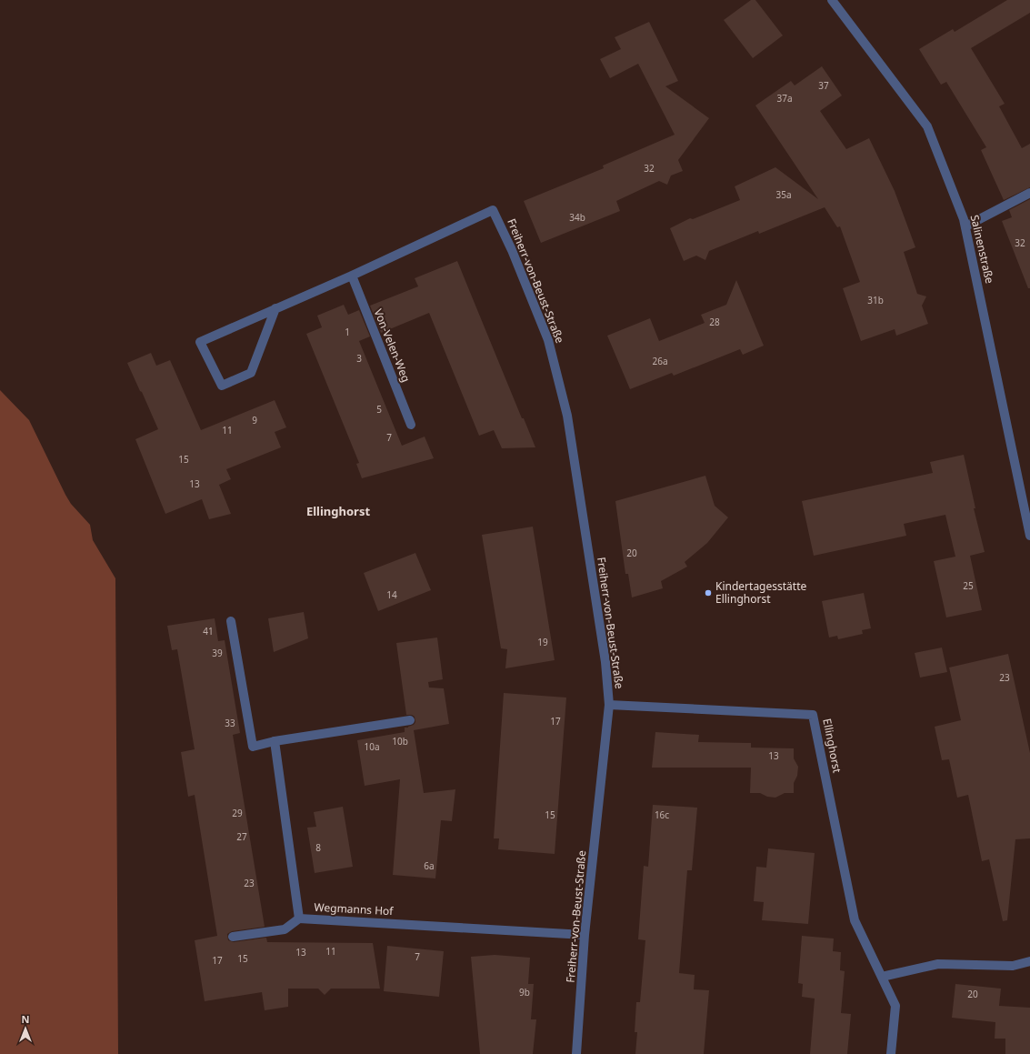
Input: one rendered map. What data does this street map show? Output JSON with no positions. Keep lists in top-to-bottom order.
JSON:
{
  "streets": {
    "street": [
      "Salinenstraße",
      "Freiherr-von-Beust-Straße",
      "Von-Velen-Weg",
      "Ellinghorst",
      "Wegmanns Hof"
    ]
  },
  "crossings": [
    ["Freiherr-von-Beust-Straße", "Von-Velen-Weg"],
    ["Freiherr-von-Beust-Straße", "Ellinghorst"],
    ["Freiherr-von-Beust-Straße", "Wegmanns Hof"]
  ],
  "districts": ["Ellinghorst"],
  "places": ["Kindertagesstätte Ellinghorst"],
  "house_numbers": [
    "37",
    "37a",
    "32",
    "35a",
    "34b",
    "32",
    "31b",
    "28",
    "1",
    "3",
    "26a",
    "5",
    "9",
    "11",
    "7",
    "15",
    "13",
    "20",
    "25",
    "14",
    "41",
    "19",
    "39",
    "23",
    "17",
    "33",
    "10b",
    "10a",
    "13",
    "29",
    "15",
    "16c",
    "27",
    "8",
    "6a",
    "23",
    "11",
    "13",
    "7",
    "15",
    "17",
    "9b",
    "20"
  ],
  "north": "top"
}
